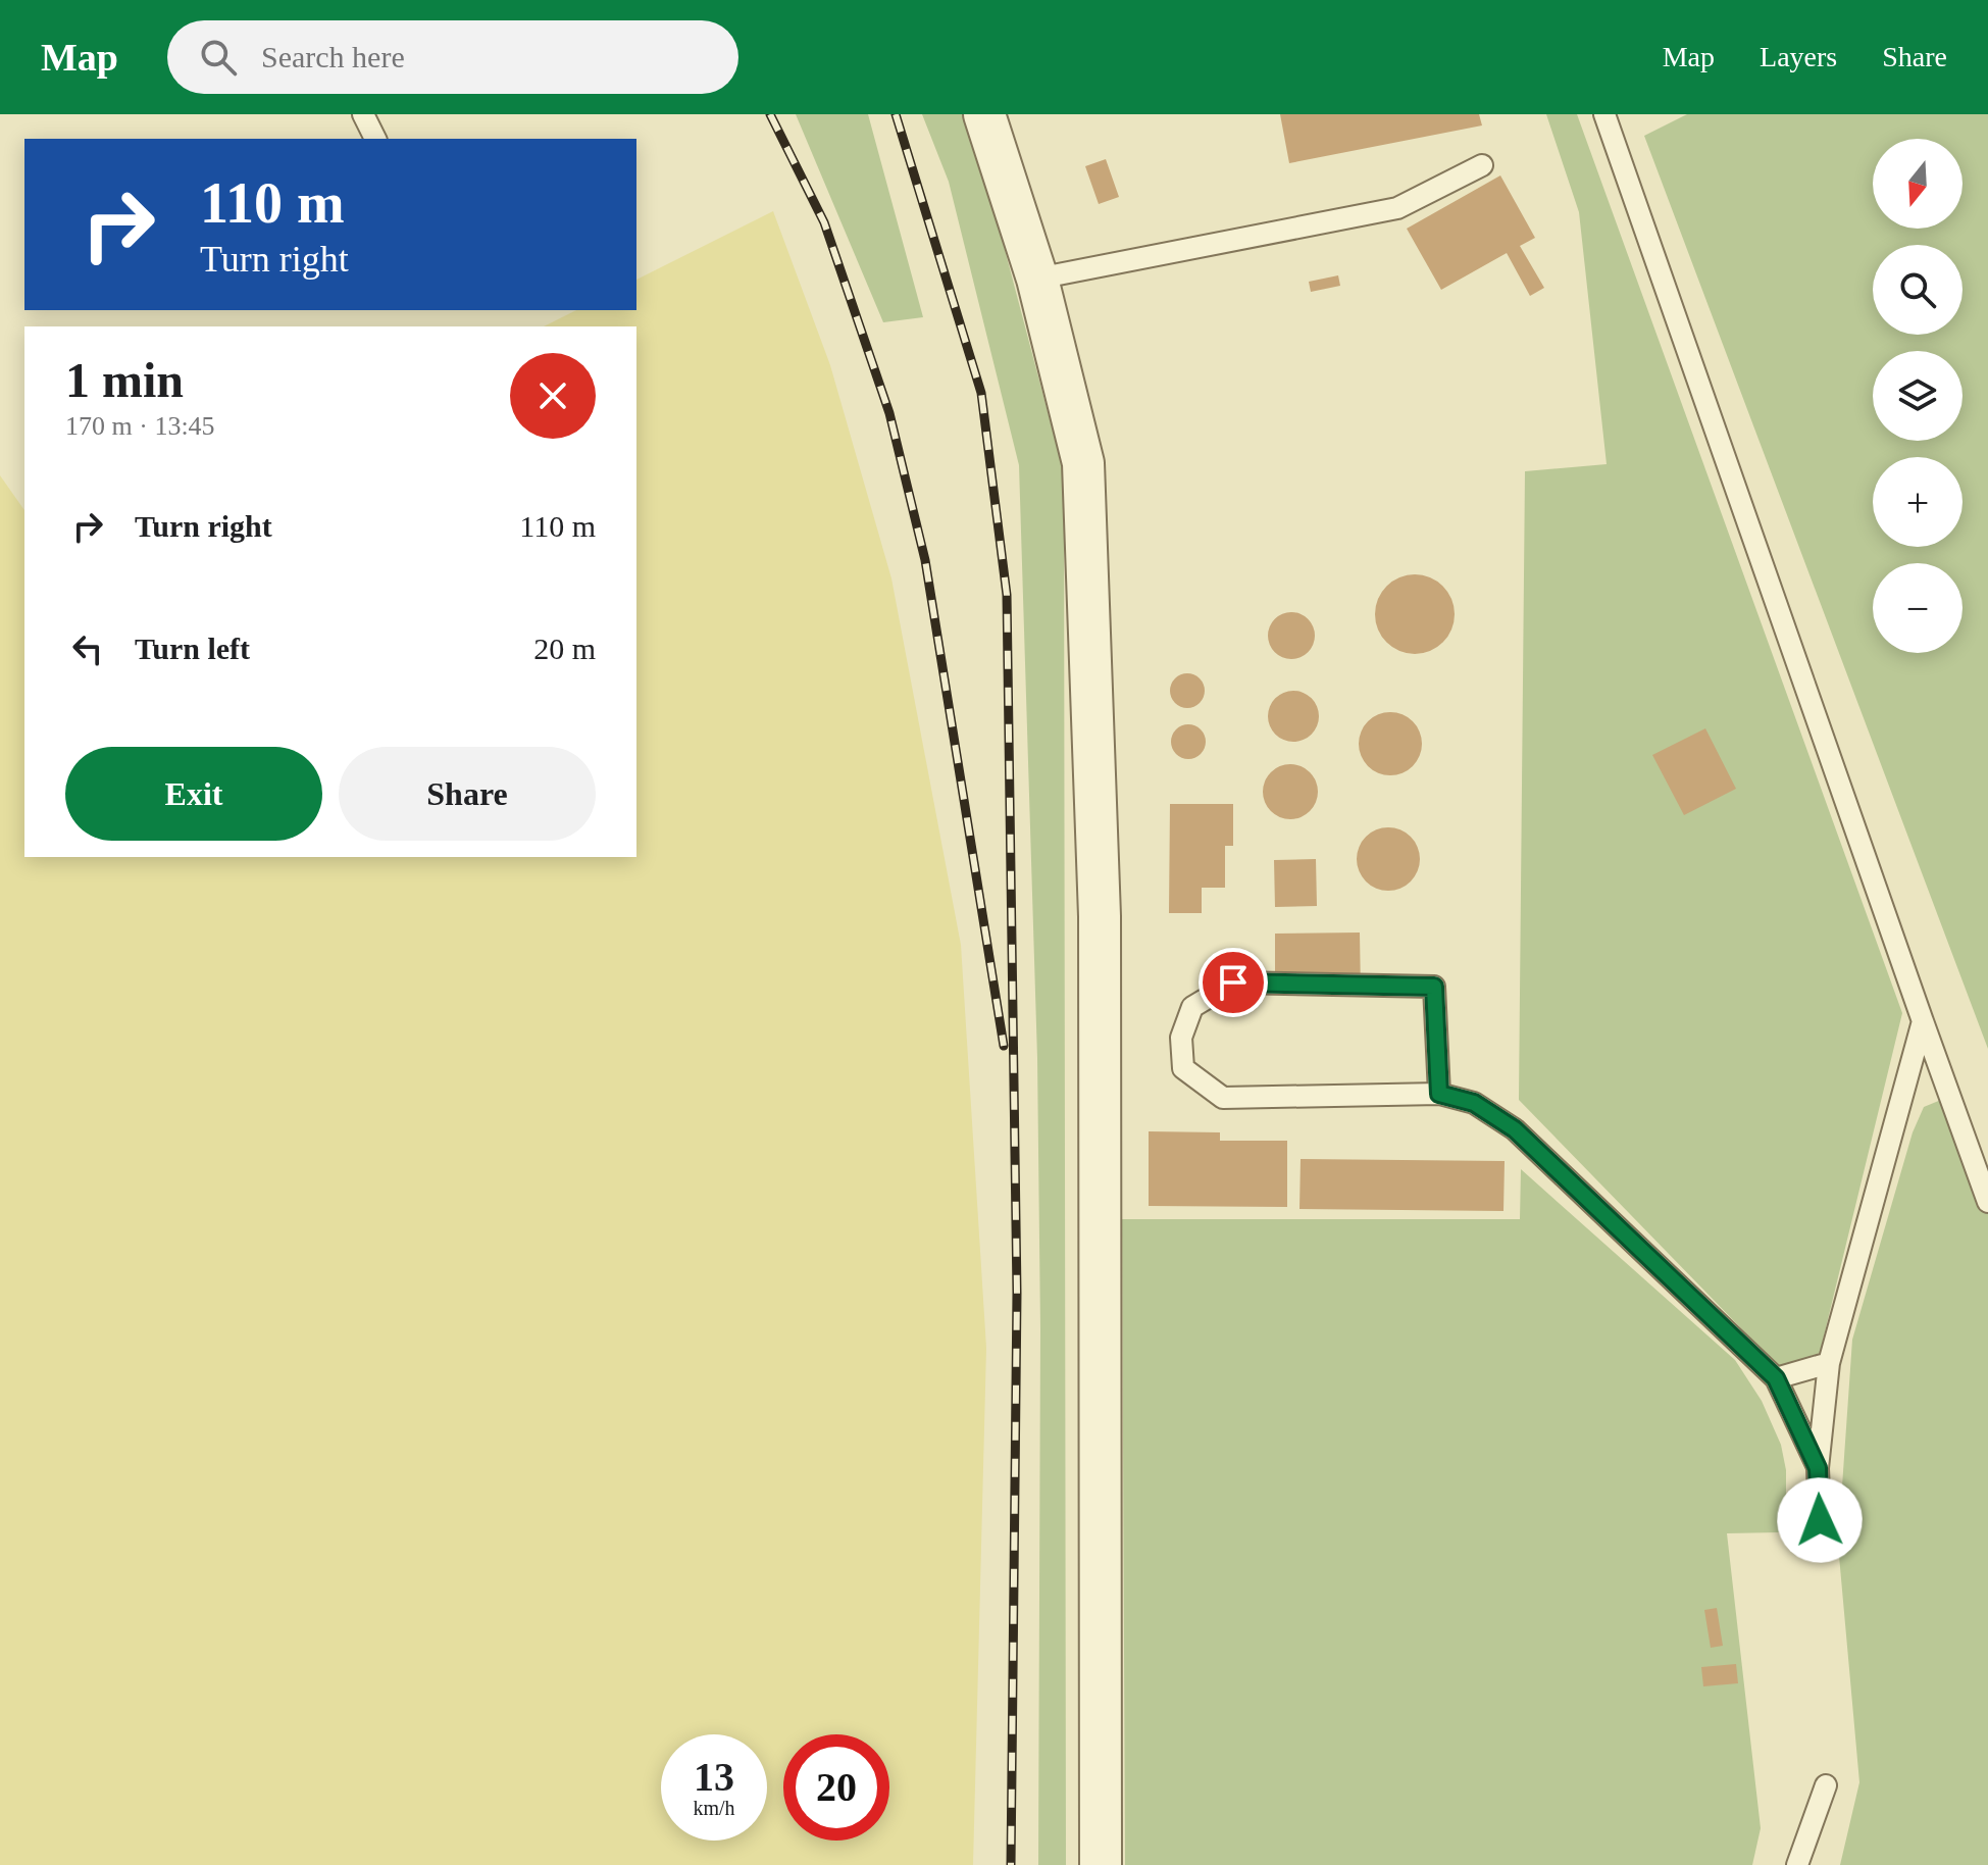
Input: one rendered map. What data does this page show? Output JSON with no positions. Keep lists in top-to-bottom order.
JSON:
{
  "north": "bottom",
  "page": {
    "header": "Map",
    "search": "Search here",
    "nav": ["Map", "Layers", "Share"],
    "map_buttons": ["+", "−"],
    "turn": ["110 m", "Turn right"],
    "heading": ["1 min", "170 m · 13:45"],
    "list": [
      {
        "name": "Turn right",
        "value": "110 m"
      },
      {
        "name": "Turn left",
        "value": "20 m"
      }
    ],
    "buttons": ["Exit", "Share"],
    "speed": "13 km/h",
    "limit": "20"
  }
}
